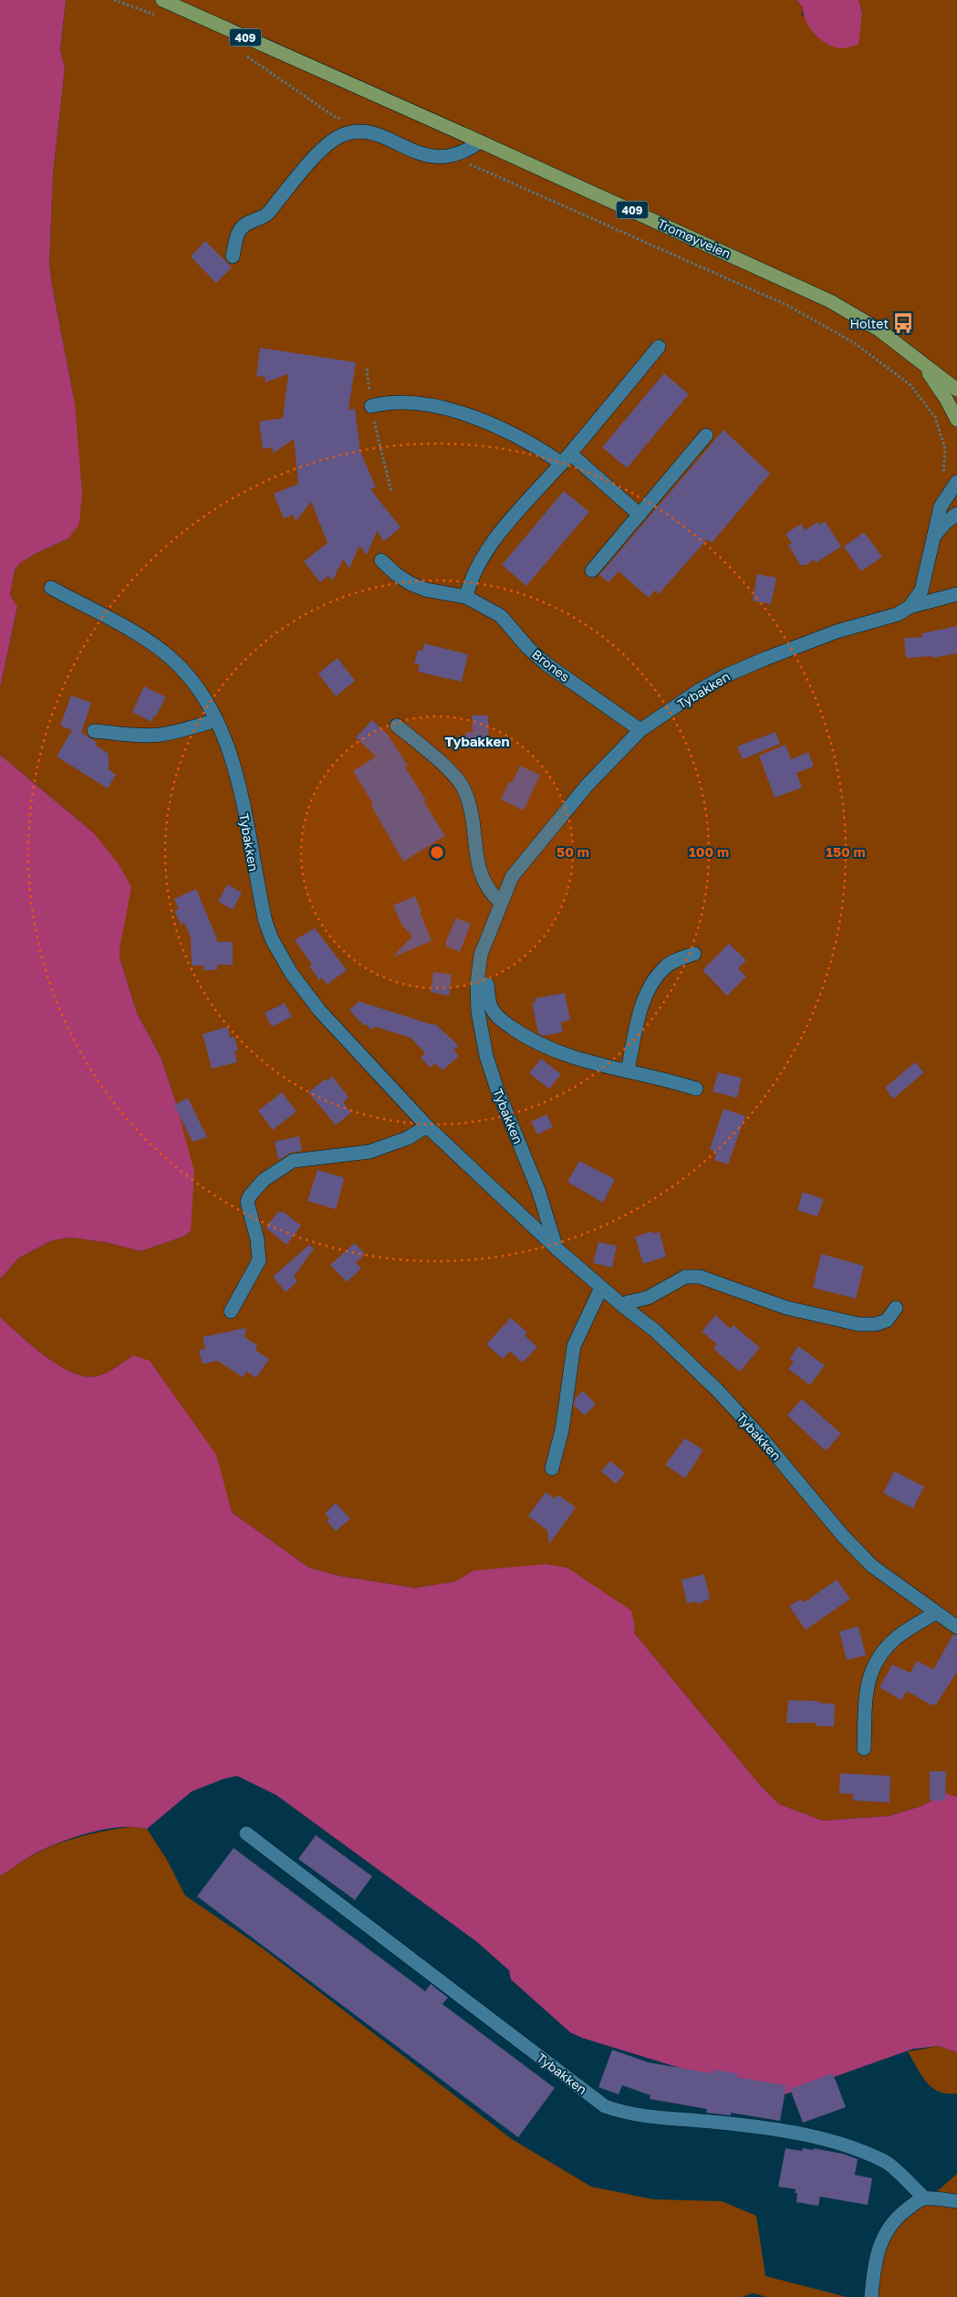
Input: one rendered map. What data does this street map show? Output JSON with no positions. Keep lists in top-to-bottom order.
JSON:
{
  "streets": {
    "main road": ["409", "Tromøyveien"],
    "street": ["Brones", "Tybakken"]
  },
  "crossings": [
    ["Brones", "Tybakken"]
  ],
  "districts": ["Tybakken"],
  "places": {
    "bus stop": ["Holtet"]
  },
  "rings": ["50 m", "100 m", "150 m"]
}
